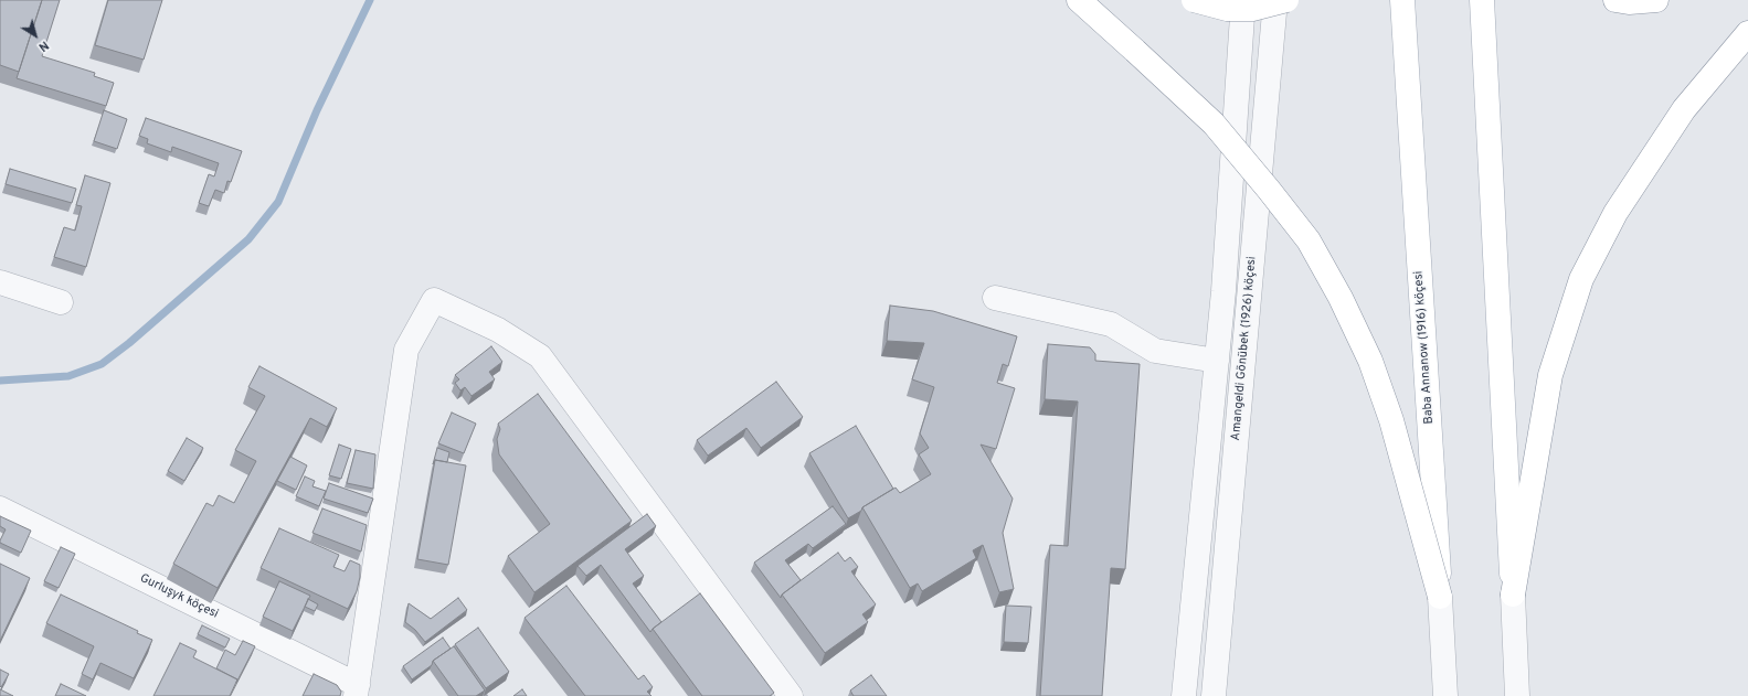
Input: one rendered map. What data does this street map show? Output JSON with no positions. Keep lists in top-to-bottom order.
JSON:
{
  "streets": {
    "main road": ["Baba Annanow (1916) köçesi"],
    "street": ["Amangeldi Gönübek (1926) köçesi", "Gurluşyk köçesi"]
  },
  "north": "bottom right"
}
